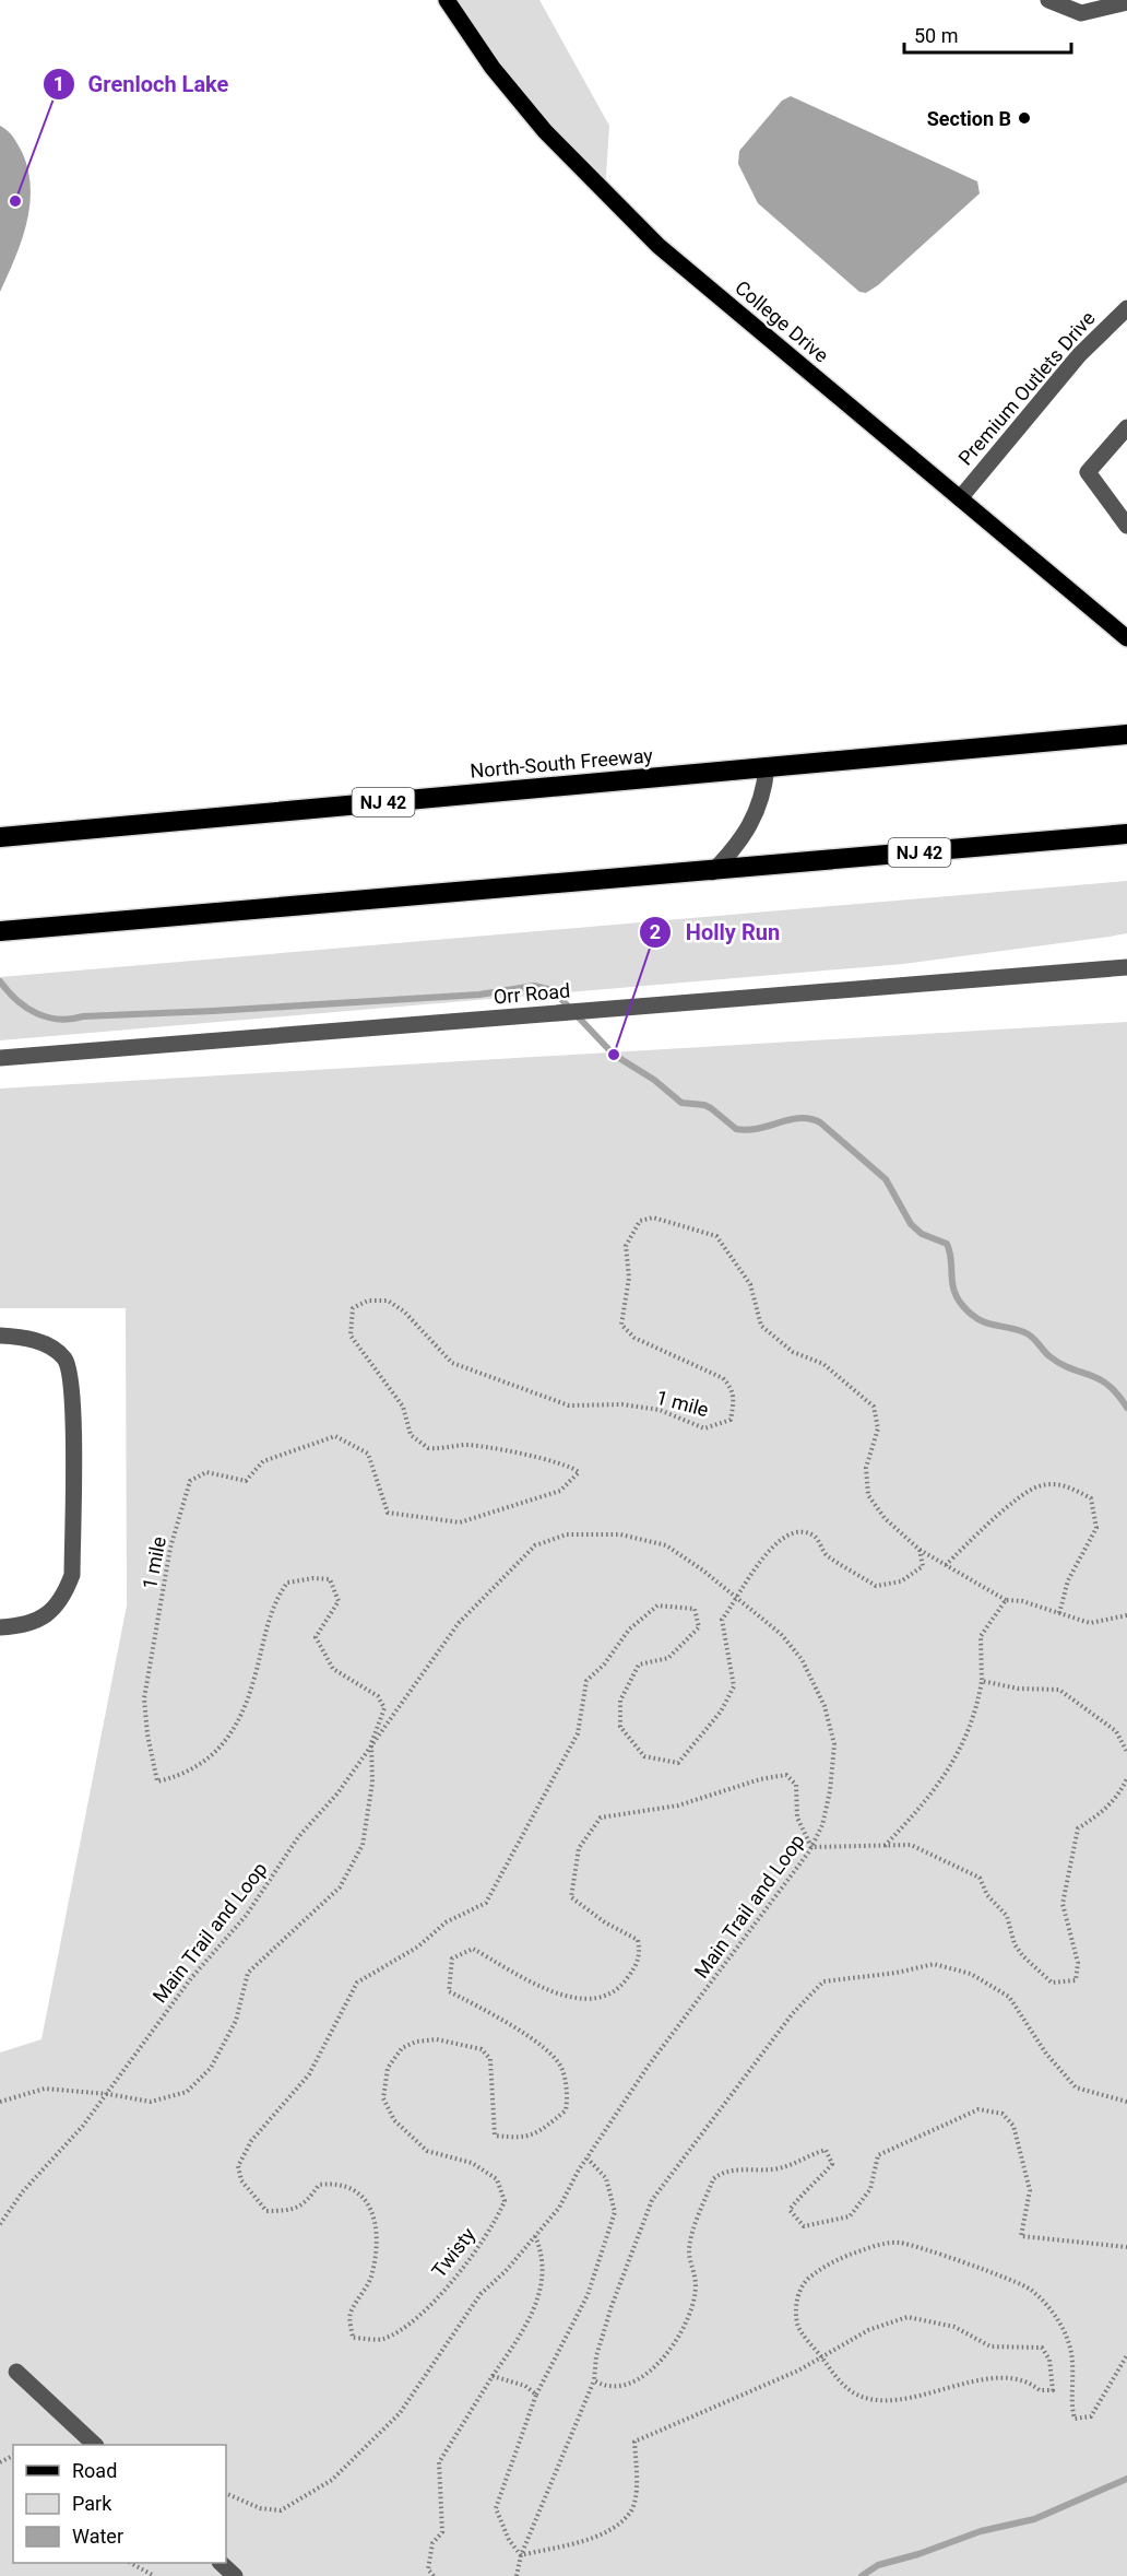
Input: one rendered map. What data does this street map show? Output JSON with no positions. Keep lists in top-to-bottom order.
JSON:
{
  "streets": {
    "highway": ["North-South Freeway", "NJ 42"],
    "main road": ["College Drive"],
    "street": ["Premium Outlets Drive", "Orr Road"],
    "path": ["1 mile", "Main Trail and Loop", "Twisty"]
  },
  "crossings": [
    ["College Drive", "Premium Outlets Drive"],
    ["1 mile", "Main Trail and Loop"],
    ["Main Trail and Loop", "Twisty"]
  ],
  "places": ["Section B", "Grenloch Lake", "Holly Run"],
  "legend": ["Road", "Park", "Water"],
  "scale_bar": "50 m"
}
